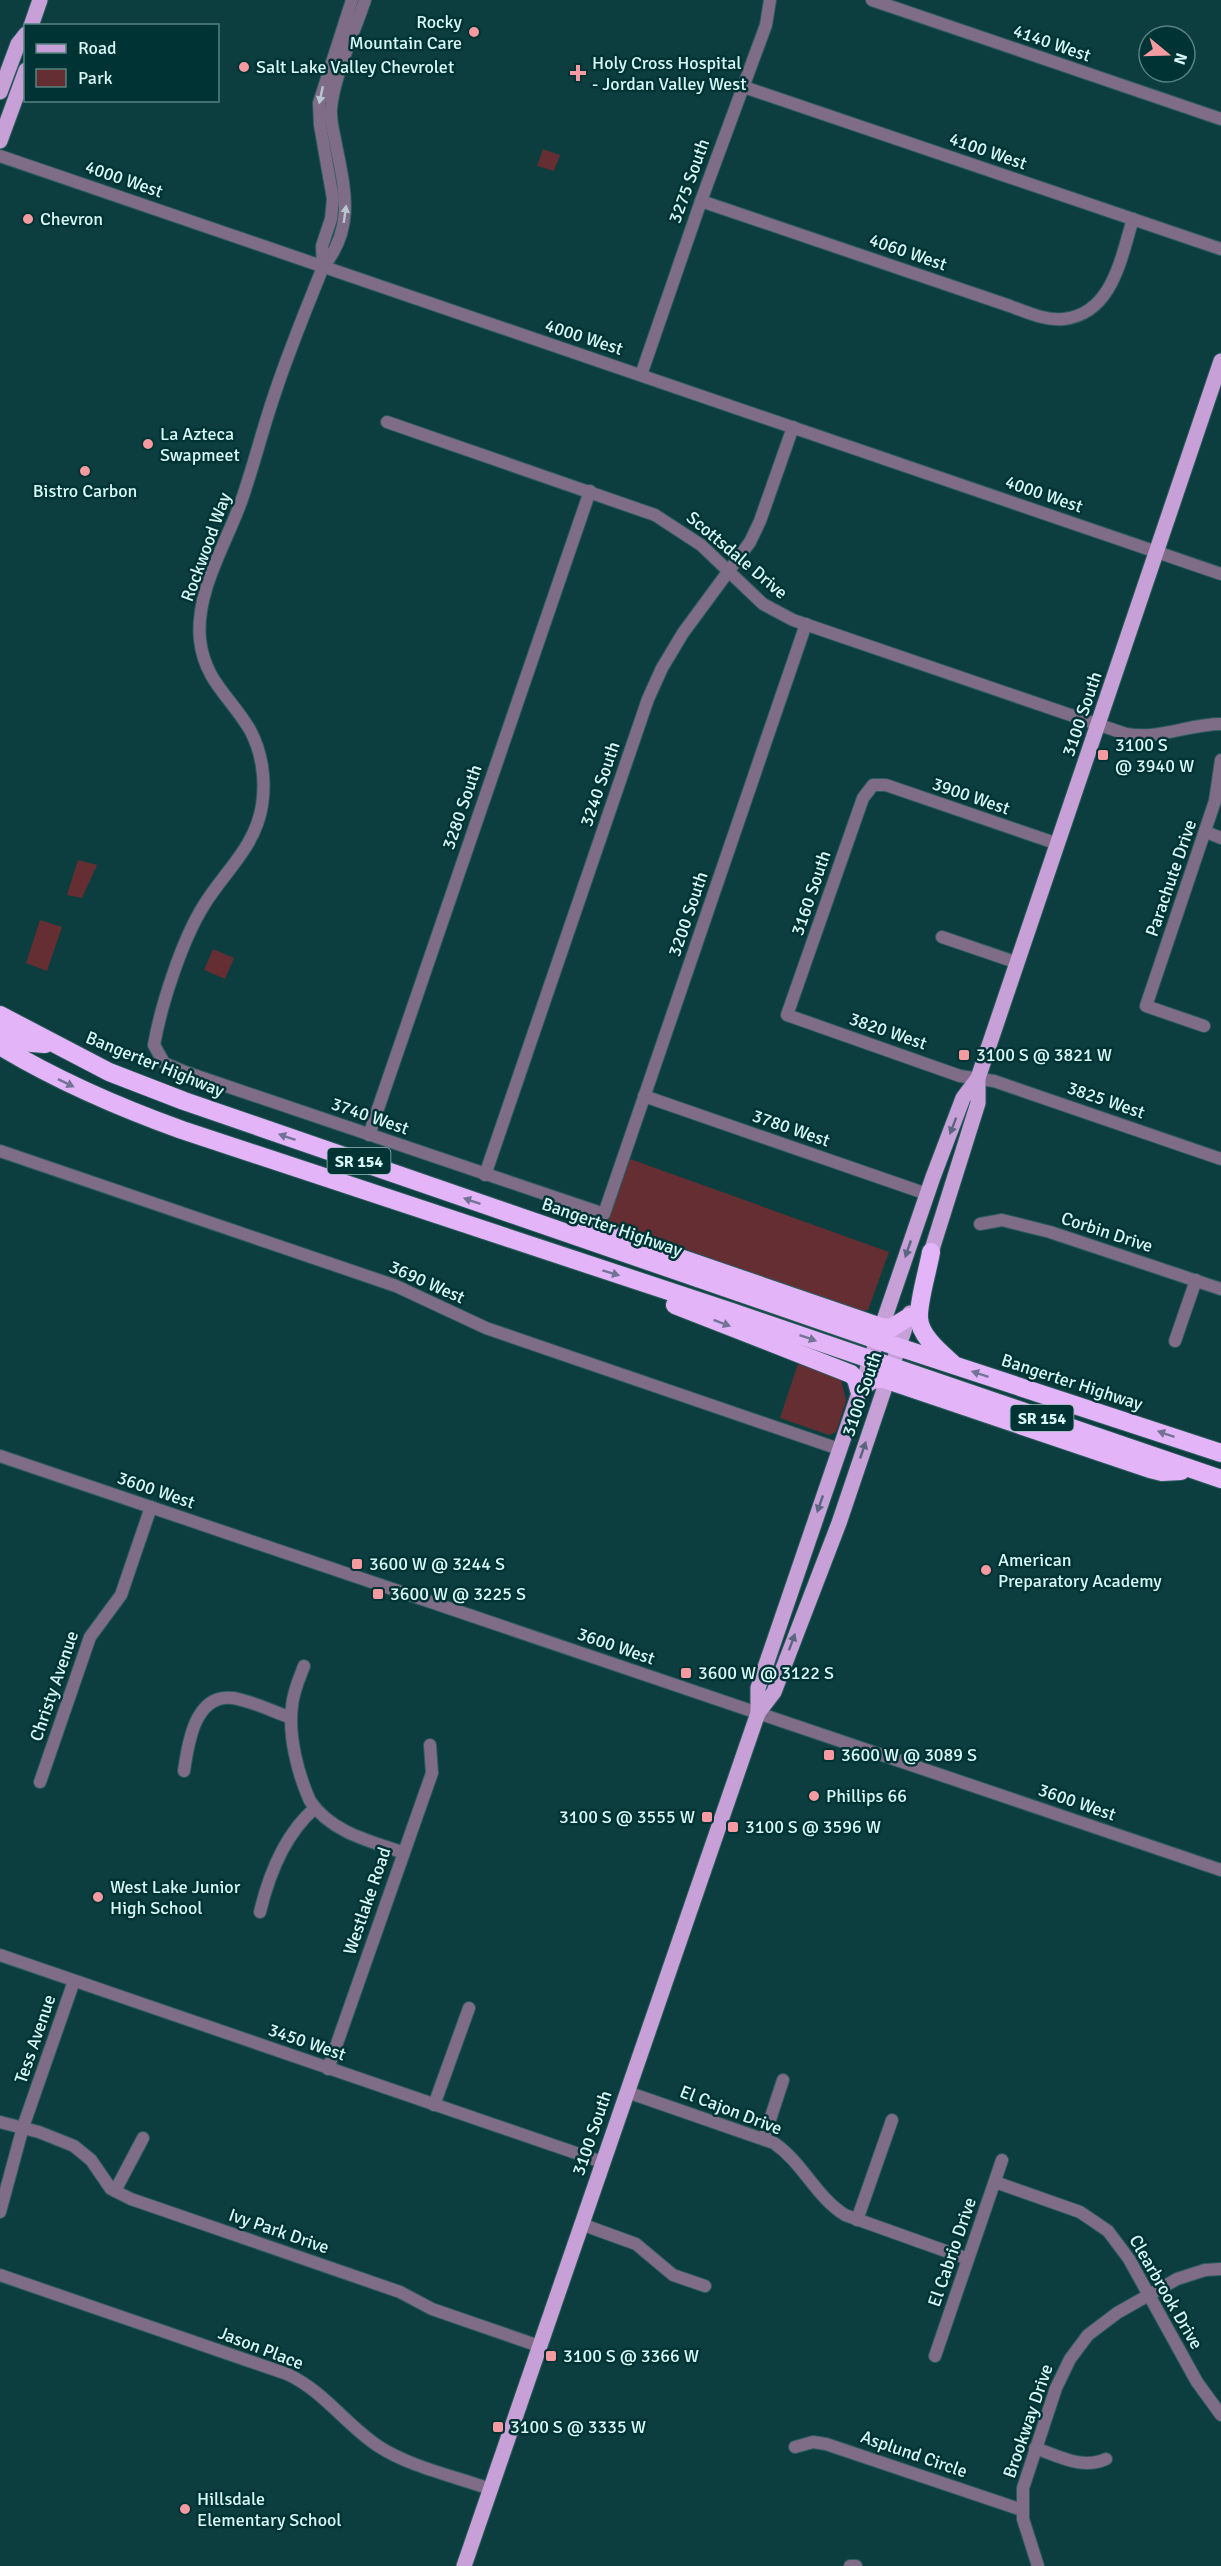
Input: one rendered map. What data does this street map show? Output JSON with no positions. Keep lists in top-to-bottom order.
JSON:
{
  "streets": {
    "highway": ["Bangerter Highway", "SR 154"],
    "main road": ["3100 South"],
    "street": [
      "4140 West",
      "4100 West",
      "4000 West",
      "3275 South",
      "4060 West",
      "Rockwood Way",
      "Scottsdale Drive",
      "3240 South",
      "3900 West",
      "3280 South",
      "Parachute Drive",
      "3160 South",
      "3200 South",
      "3820 West",
      "3825 West",
      "3740 West",
      "3780 West",
      "Corbin Drive",
      "3690 West",
      "3600 West",
      "Christy Avenue",
      "Westlake Road",
      "Tess Avenue",
      "3450 West",
      "El Cajon Drive",
      "Ivy Park Drive",
      "El Cabrio Drive",
      "Clearbrook Drive",
      "Jason Place",
      "Brookway Drive",
      "Asplund Circle"
    ]
  },
  "crossings": [
    ["4100 West", "3275 South"],
    ["4100 West", "4060 West"],
    ["4000 West", "3275 South"],
    ["4000 West", "Rockwood Way"],
    ["4000 West", "3100 South"],
    ["4000 West", "3240 South"],
    ["3275 South", "4060 West"],
    ["Rockwood Way", "3740 West"],
    ["Scottsdale Drive", "3100 South"],
    ["Scottsdale Drive", "3240 South"],
    ["Scottsdale Drive", "3280 South"],
    ["Scottsdale Drive", "3200 South"],
    ["3100 South", "3900 West"],
    ["3100 South", "3820 West"],
    ["3100 South", "Bangerter Highway"],
    ["3100 South", "3825 West"],
    ["3100 South", "3780 West"],
    ["3100 South", "SR 154"],
    ["3100 South", "3690 West"],
    ["3100 South", "3600 West"],
    ["3100 South", "3450 West"],
    ["3100 South", "El Cajon Drive"],
    ["3100 South", "Ivy Park Drive"],
    ["3100 South", "Jason Place"],
    ["3240 South", "3740 West"],
    ["3900 West", "3160 South"],
    ["3280 South", "3740 West"],
    ["3160 South", "3820 West"],
    ["3200 South", "3740 West"],
    ["3200 South", "3780 West"],
    ["3820 West", "3825 West"],
    ["3600 West", "Christy Avenue"],
    ["Westlake Road", "3450 West"],
    ["Tess Avenue", "3450 West"],
    ["Tess Avenue", "Ivy Park Drive"],
    ["El Cajon Drive", "El Cabrio Drive"],
    ["El Cabrio Drive", "Clearbrook Drive"],
    ["Clearbrook Drive", "Brookway Drive"],
    ["Brookway Drive", "Asplund Circle"]
  ],
  "places": {
    "other": [
      "Rocky Mountain Care",
      "Salt Lake Valley Chevrolet",
      "Chevron",
      "La Azteca Swapmeet",
      "Bistro Carbon",
      "American Preparatory Academy",
      "Phillips 66",
      "West Lake Junior High School",
      "Hillsdale Elementary School"
    ],
    "health": ["Holy Cross Hospital - Jordan Valley West"],
    "transit": [
      "3100 S @ 3940 W",
      "3100 S @ 3821 W",
      "3600 W @ 3244 S",
      "3600 W @ 3225 S",
      "3600 W @ 3122 S",
      "3600 W @ 3089 S",
      "3100 S @ 3555 W",
      "3100 S @ 3596 W",
      "3100 S @ 3366 W",
      "3100 S @ 3335 W"
    ]
  },
  "legend": ["Road", "Park"],
  "north": "right"
}
